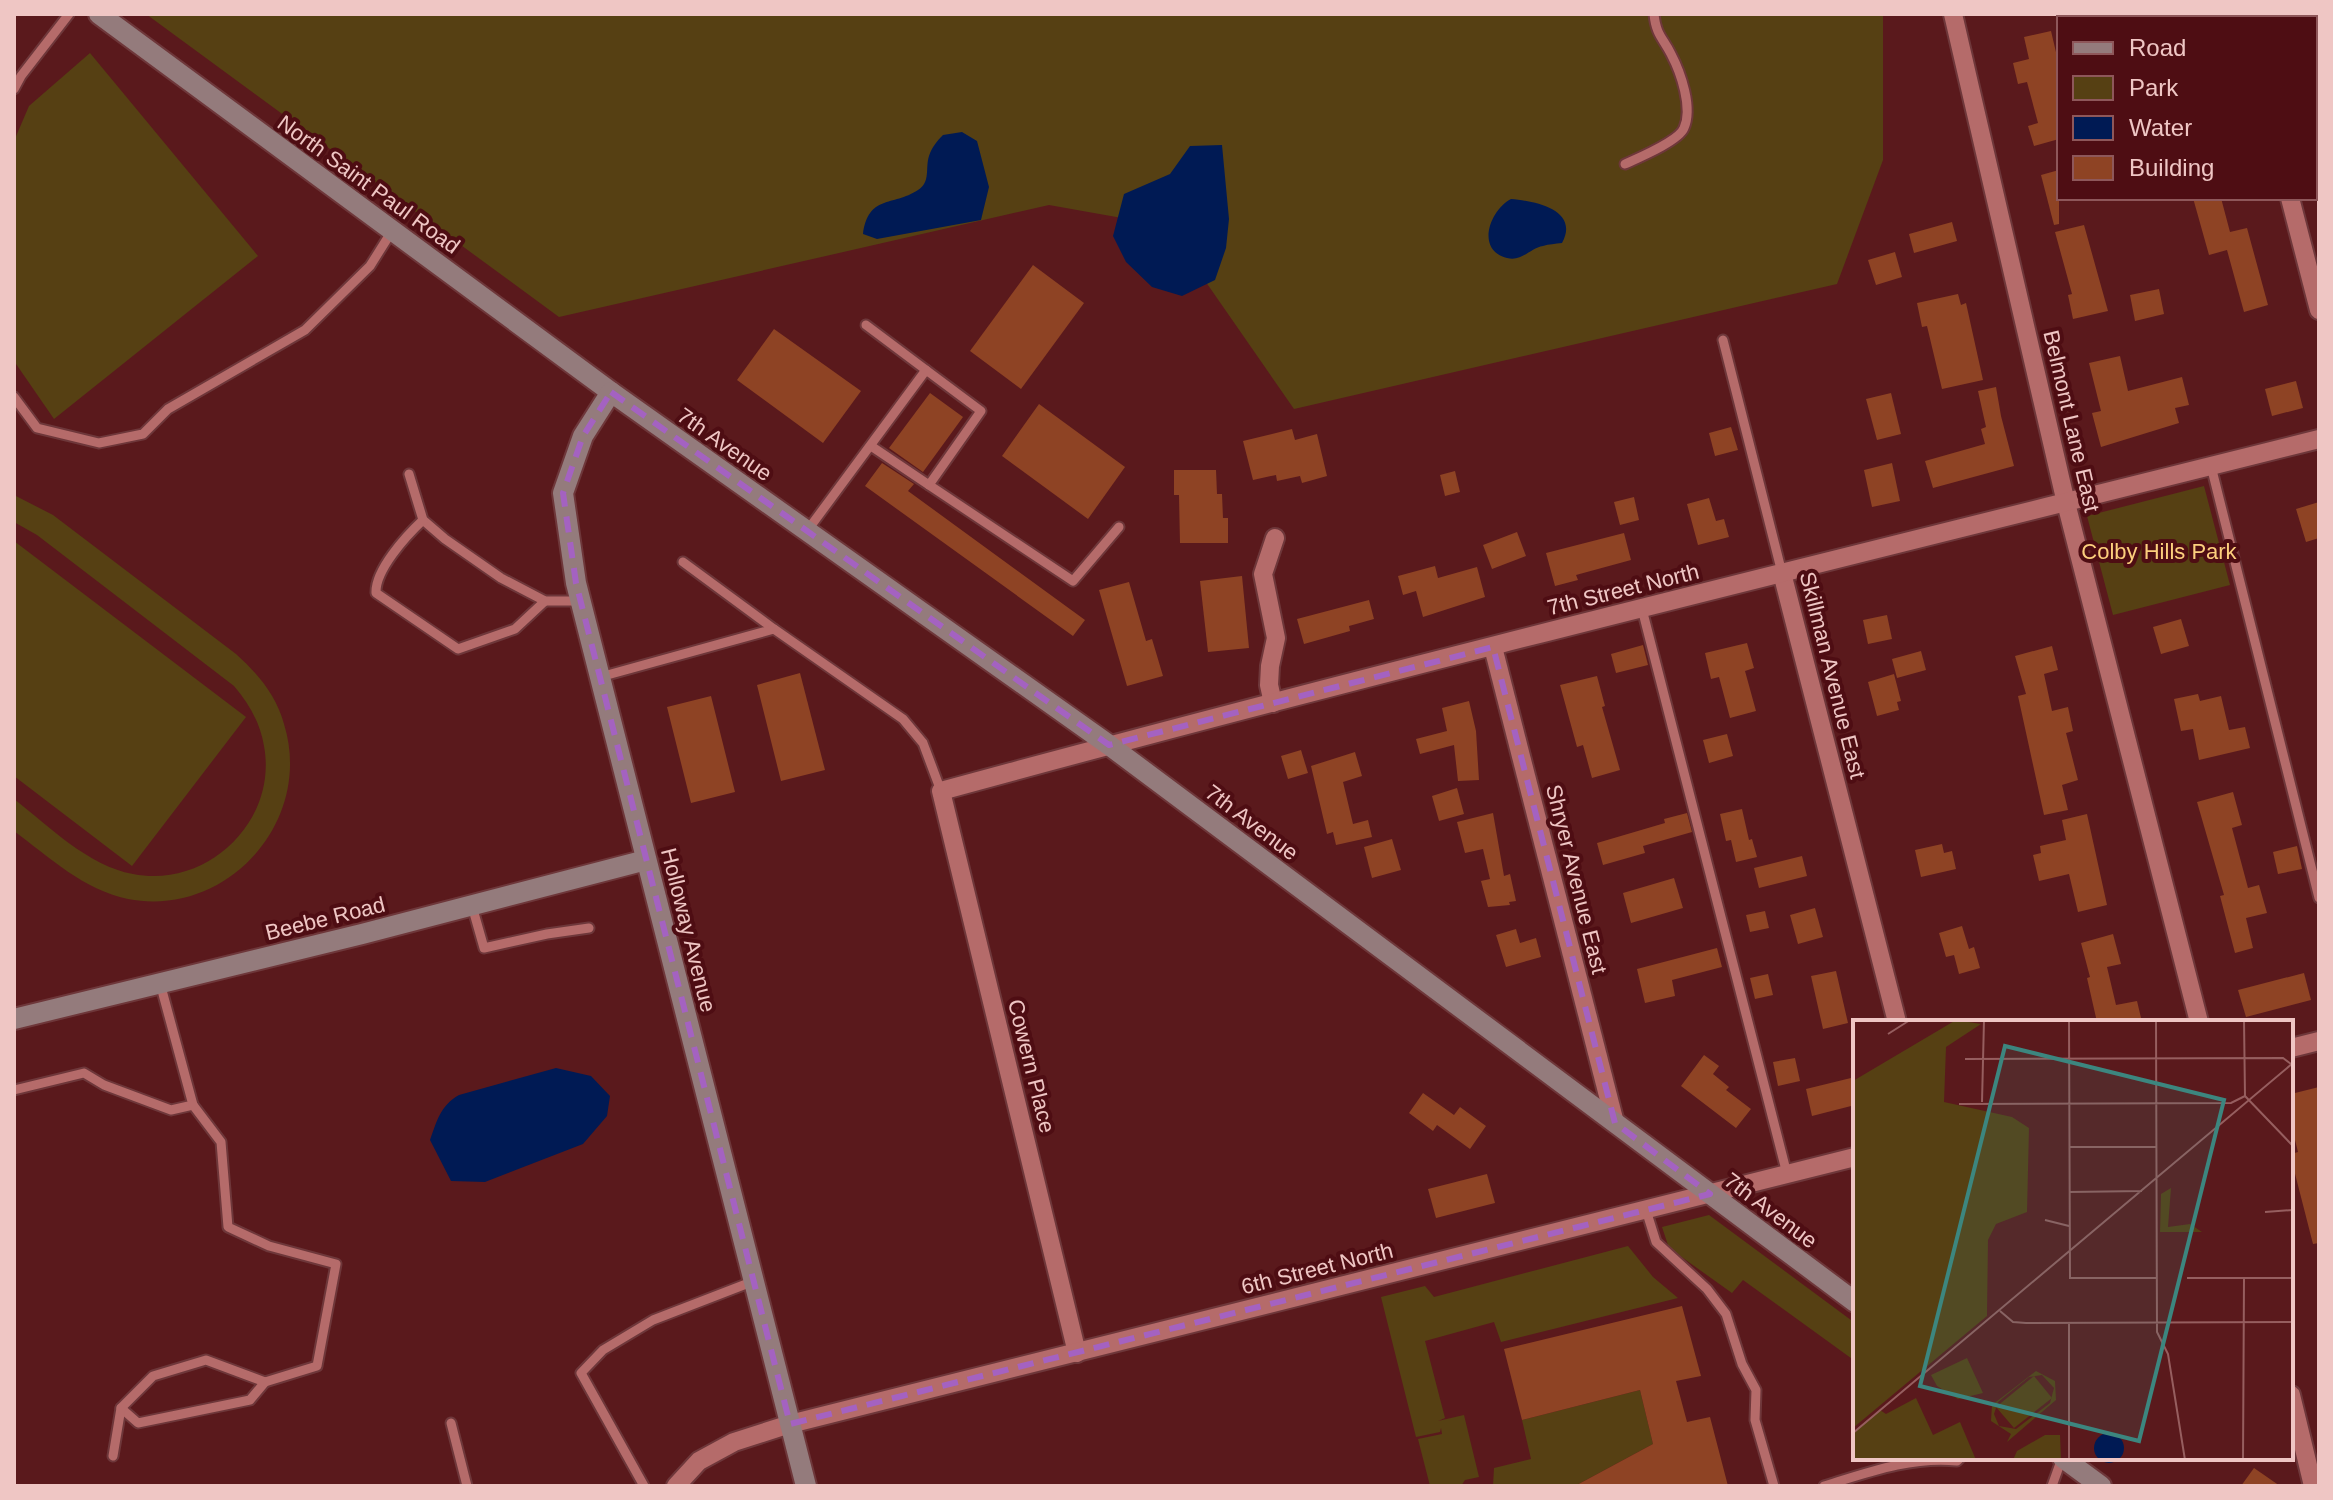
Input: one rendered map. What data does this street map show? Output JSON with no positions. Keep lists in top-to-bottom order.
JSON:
{
  "streets": {
    "street": [
      "North Saint Paul Road",
      "Belmont Lane East",
      "7th Avenue",
      "7th Street North",
      "Skillman Avenue East",
      "Shryer Avenue East",
      "Beebe Road",
      "Holloway Avenue",
      "Cowern Place",
      "6th Street North"
    ]
  },
  "crossings": [
    ["North Saint Paul Road", "7th Avenue"],
    ["North Saint Paul Road", "Holloway Avenue"],
    ["Belmont Lane East", "7th Street North"],
    ["7th Avenue", "7th Street North"],
    ["7th Avenue", "Shryer Avenue East"],
    ["7th Avenue", "Holloway Avenue"],
    ["7th Avenue", "6th Street North"],
    ["7th Street North", "Skillman Avenue East"],
    ["7th Street North", "Shryer Avenue East"],
    ["7th Street North", "Cowern Place"],
    ["Beebe Road", "Holloway Avenue"],
    ["Holloway Avenue", "6th Street North"],
    ["Cowern Place", "6th Street North"]
  ],
  "parks": ["Colby Hills Park"],
  "legend": [
    "Road",
    "Park",
    "Water",
    "Building"
  ]
}
